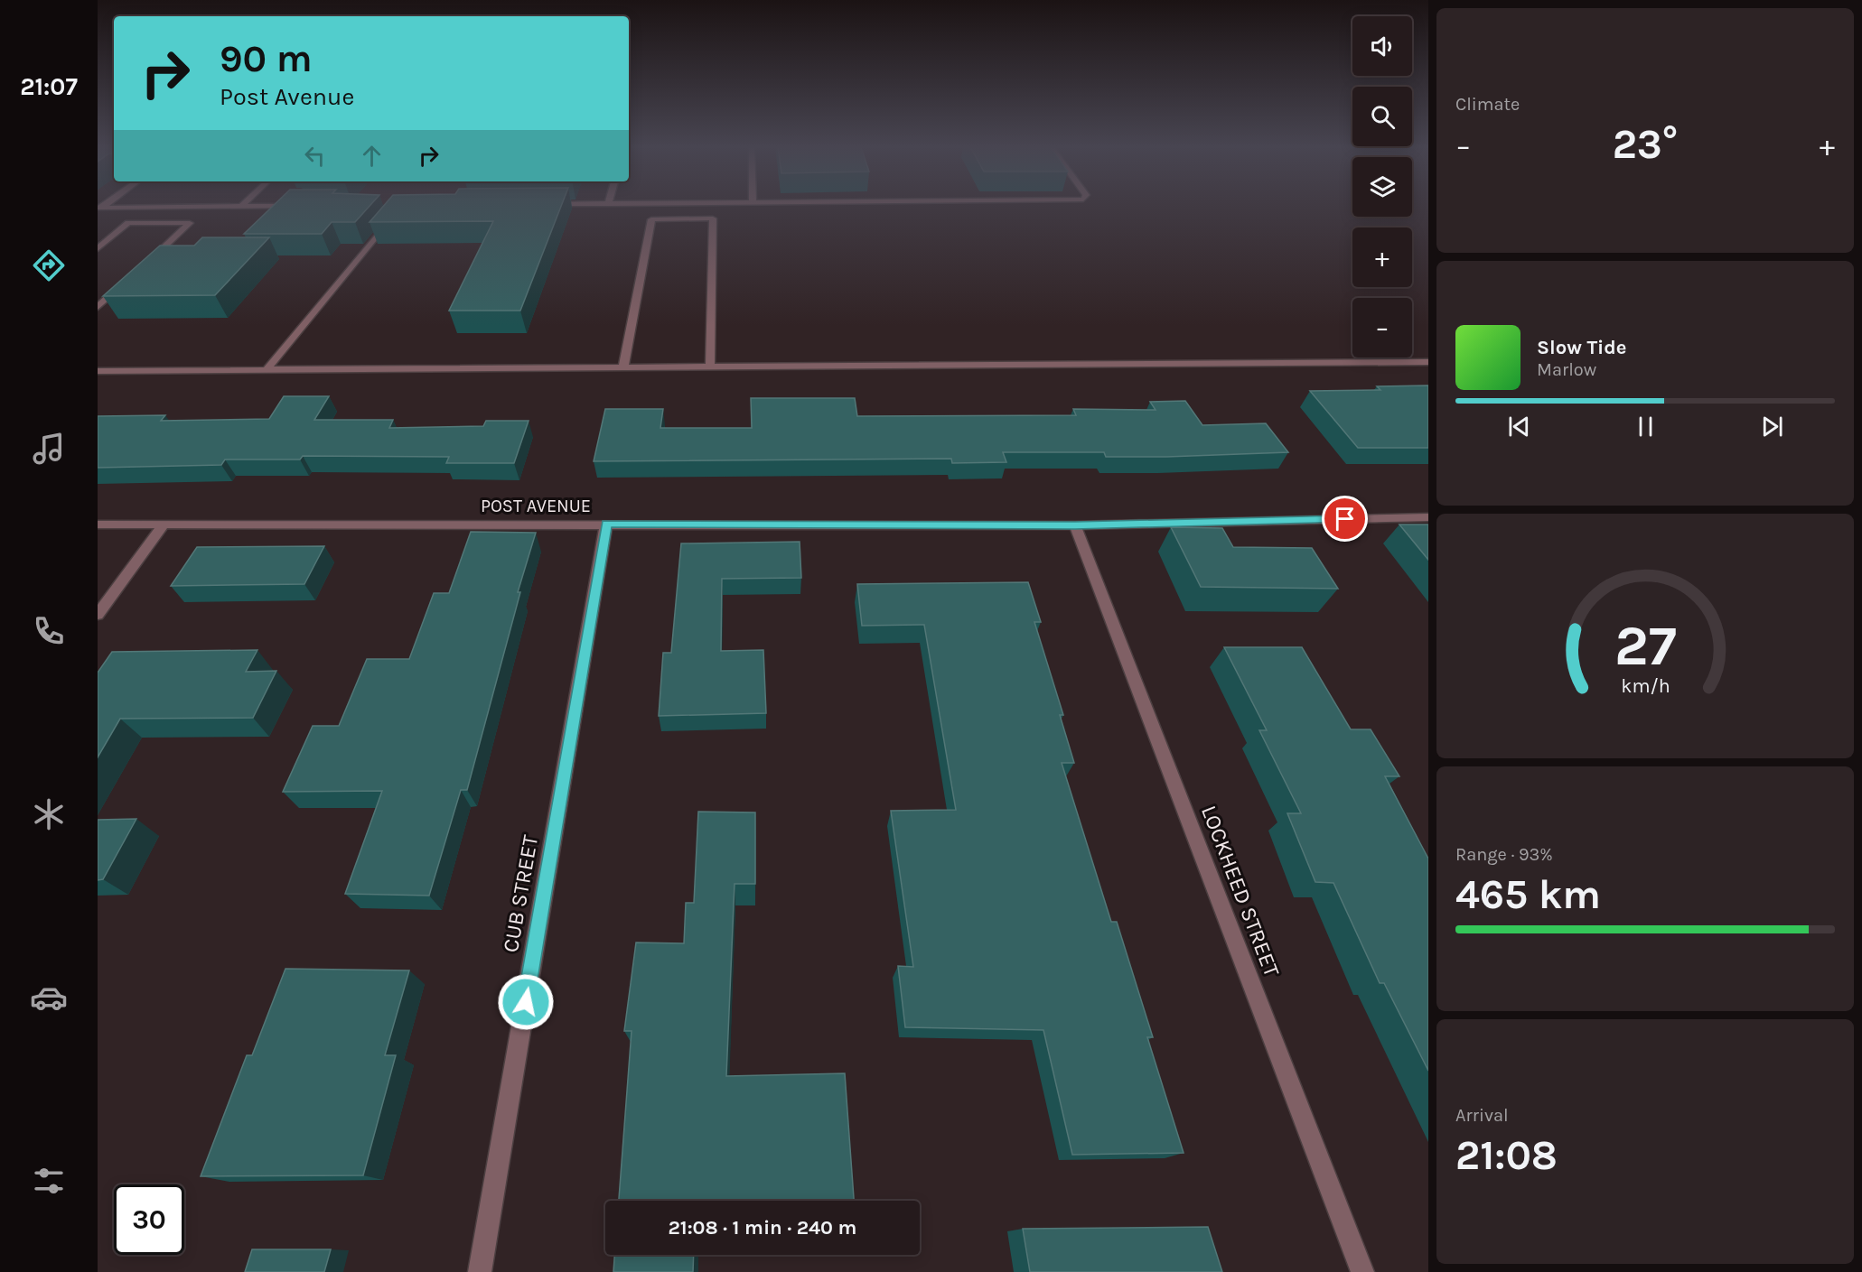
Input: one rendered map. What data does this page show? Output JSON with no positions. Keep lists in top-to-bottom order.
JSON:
{
  "streets": {
    "street": ["POST AVENUE", "LOCKHEED STREET", "CUB STREET"]
  },
  "crossings": [
    ["POST AVENUE", "LOCKHEED STREET"],
    ["POST AVENUE", "CUB STREET"]
  ],
  "page": {
    "tabs": "21:07",
    "tile": [
      "Climate",
      ["Range · 93%", "465 km"],
      ["Arrival", "21:08"]
    ],
    "map_buttons": ["+", "−"],
    "turn": ["90 m", "Post Avenue"],
    "heat": ["−", "23°", "+"],
    "song": ["Slow Tide", "Marlow"],
    "limit": "30",
    "trip": "21:08 · 1 min · 240 m",
    "gauge": ["27", "km/h"]
  }
}
